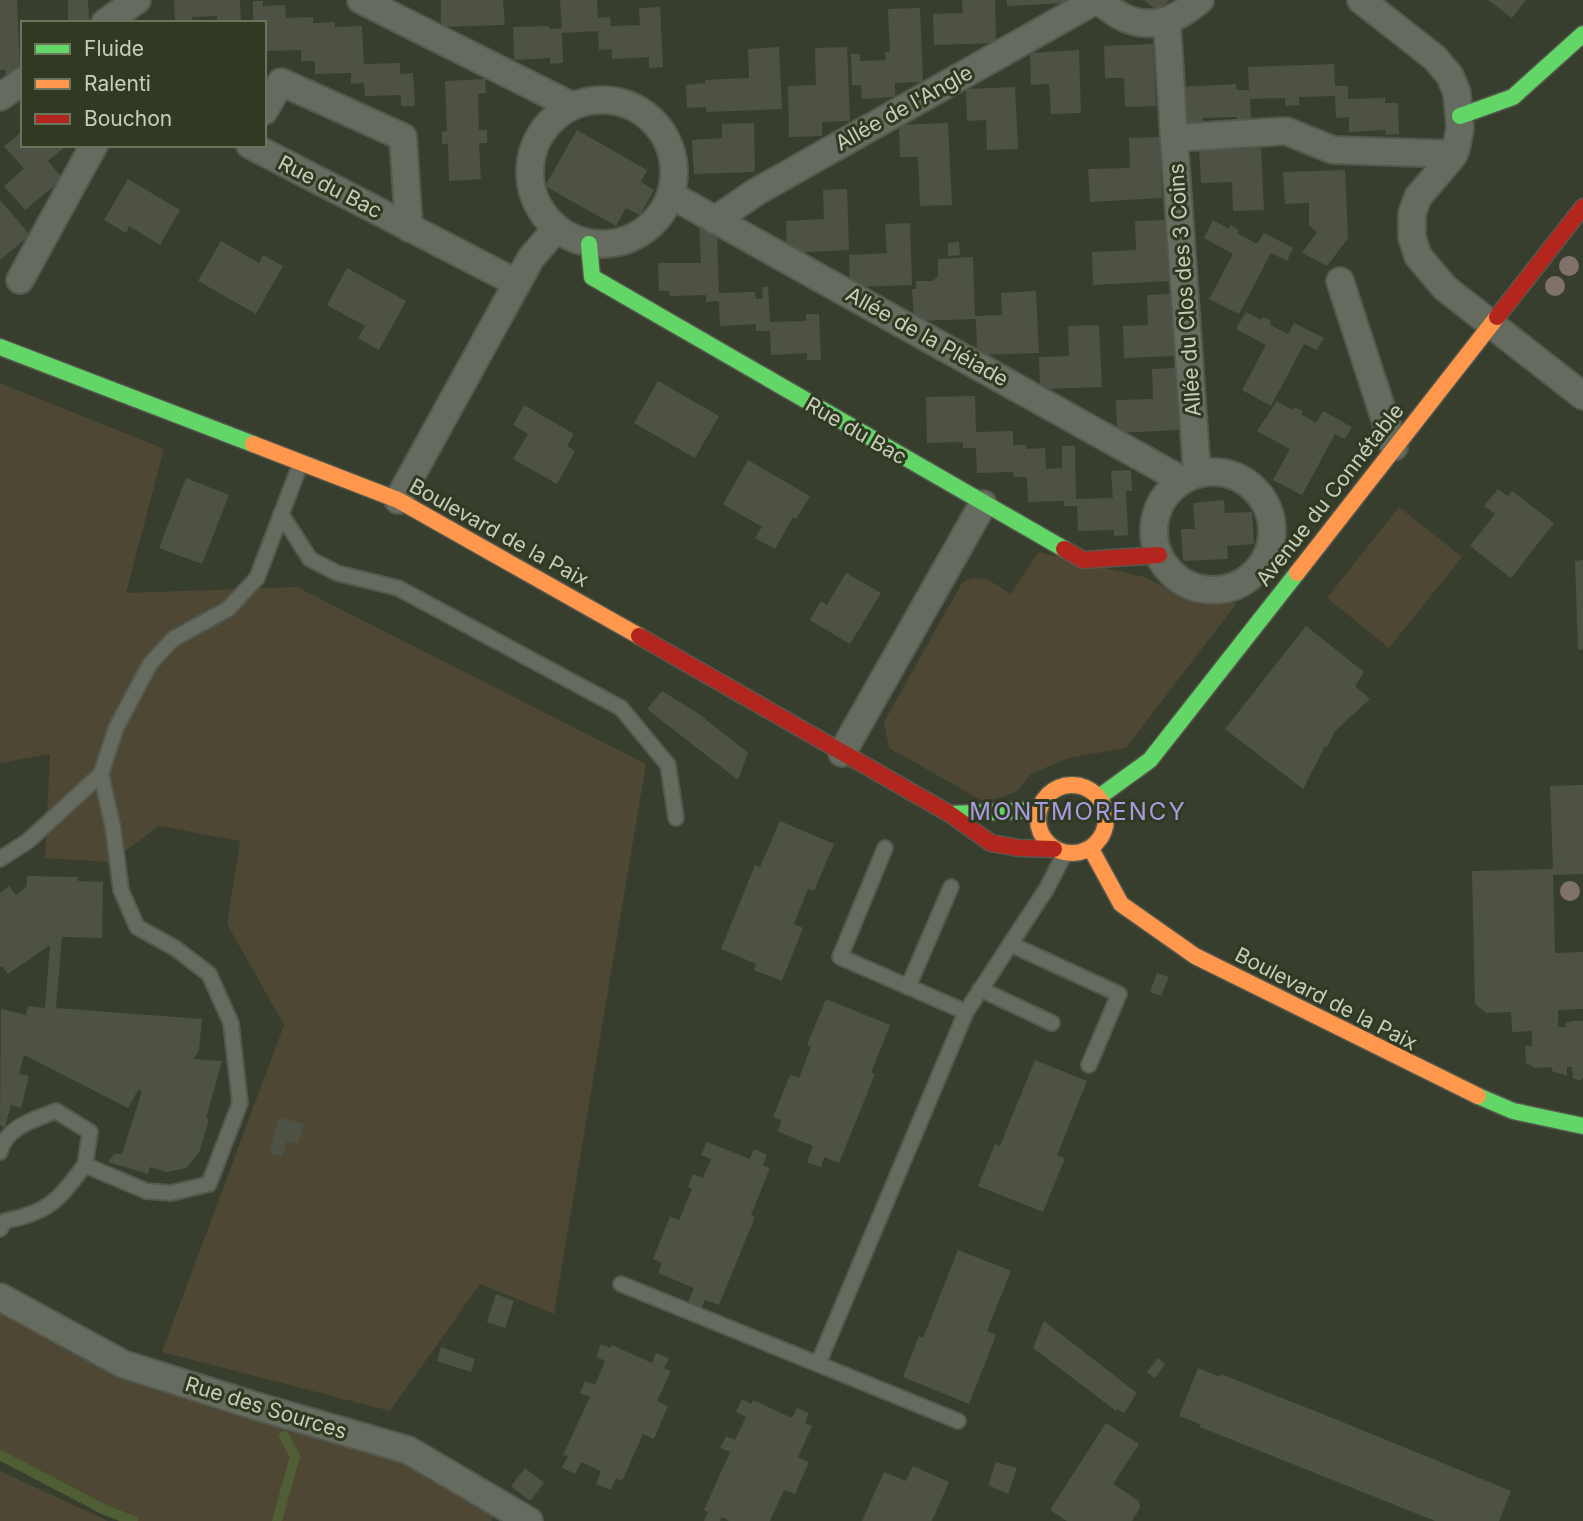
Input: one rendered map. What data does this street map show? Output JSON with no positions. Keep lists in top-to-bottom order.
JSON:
{
  "streets": {
    "main road": ["Rue du Bac", "Avenue du Connétable", "Boulevard de la Paix"],
    "street": [
      "Allée de l'Angle",
      "Allée du Clos des 3 Coins",
      "Allée de la Pléiade",
      "Rue des Sources"
    ]
  },
  "crossings": [
    ["Allée de l'Angle", "Allée de la Pléiade"],
    ["Rue du Bac", "Allée du Clos des 3 Coins"],
    ["Rue du Bac", "Allée de la Pléiade"],
    ["Allée du Clos des 3 Coins", "Allée de la Pléiade"],
    ["Avenue du Connétable", "Boulevard de la Paix"]
  ],
  "districts": ["MONTMORENCY"],
  "legend": ["Fluide", "Ralenti", "Bouchon"]
}
